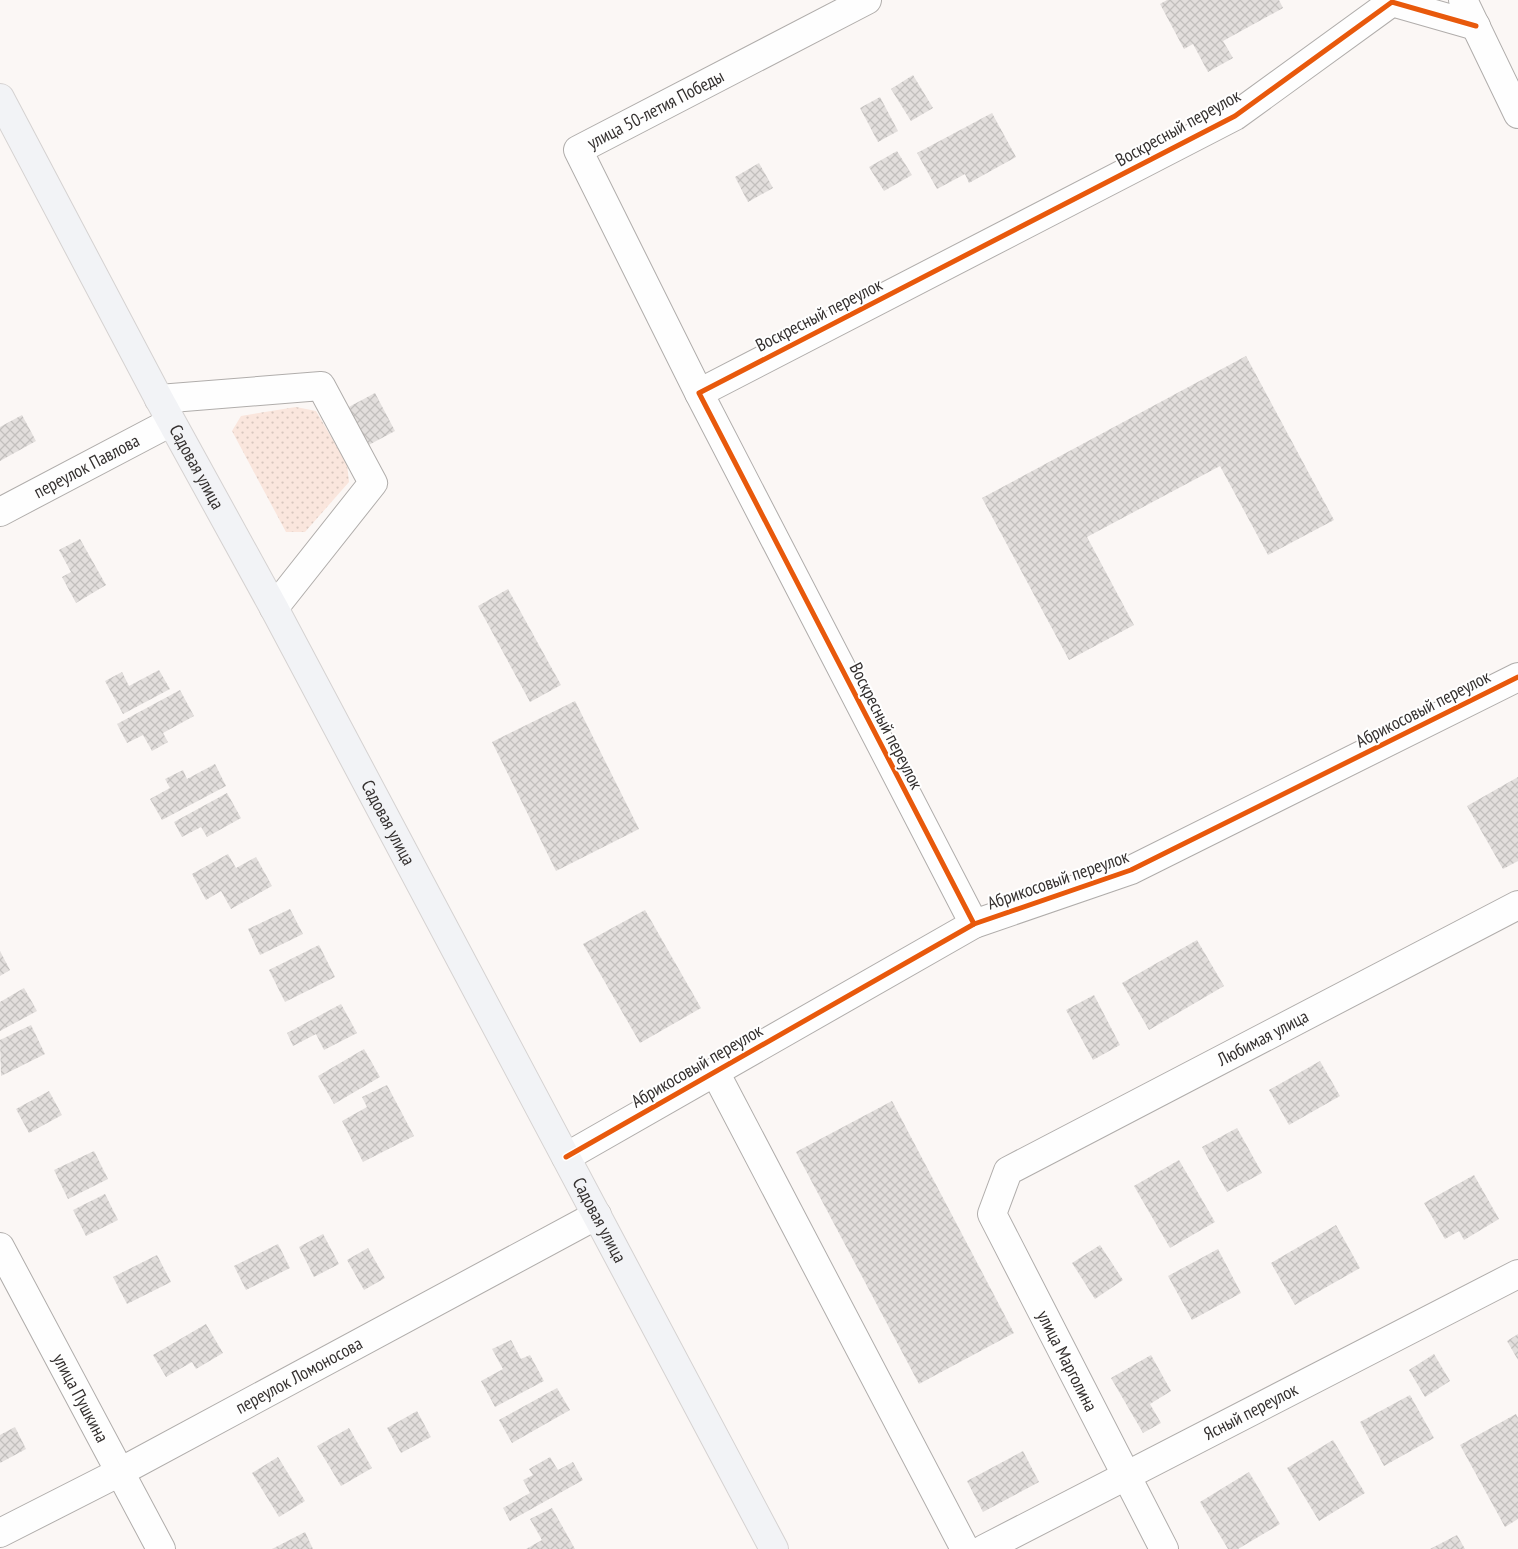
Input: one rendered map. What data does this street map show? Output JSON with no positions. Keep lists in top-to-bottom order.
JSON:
{
  "streets": {
    "main road": ["Садовая улица"],
    "street": [
      "улица 50-летия Победы",
      "Воскресный переулок",
      "переулок Павлова",
      "Абрикосовый переулок",
      "Любимая улица",
      "улица Марголина",
      "переулок Ломоносова",
      "улица Пушкина",
      "Ясный переулок"
    ]
  },
  "crossings": [
    ["улица 50-летия Победы", "Воскресный переулок"],
    ["Воскресный переулок", "Абрикосовый переулок"],
    ["Садовая улица", "переулок Павлова"],
    ["Садовая улица", "Абрикосовый переулок"],
    ["Садовая улица", "переулок Ломоносова"],
    ["Любимая улица", "улица Марголина"],
    ["улица Марголина", "Ясный переулок"],
    ["переулок Ломоносова", "улица Пушкина"]
  ]
}
